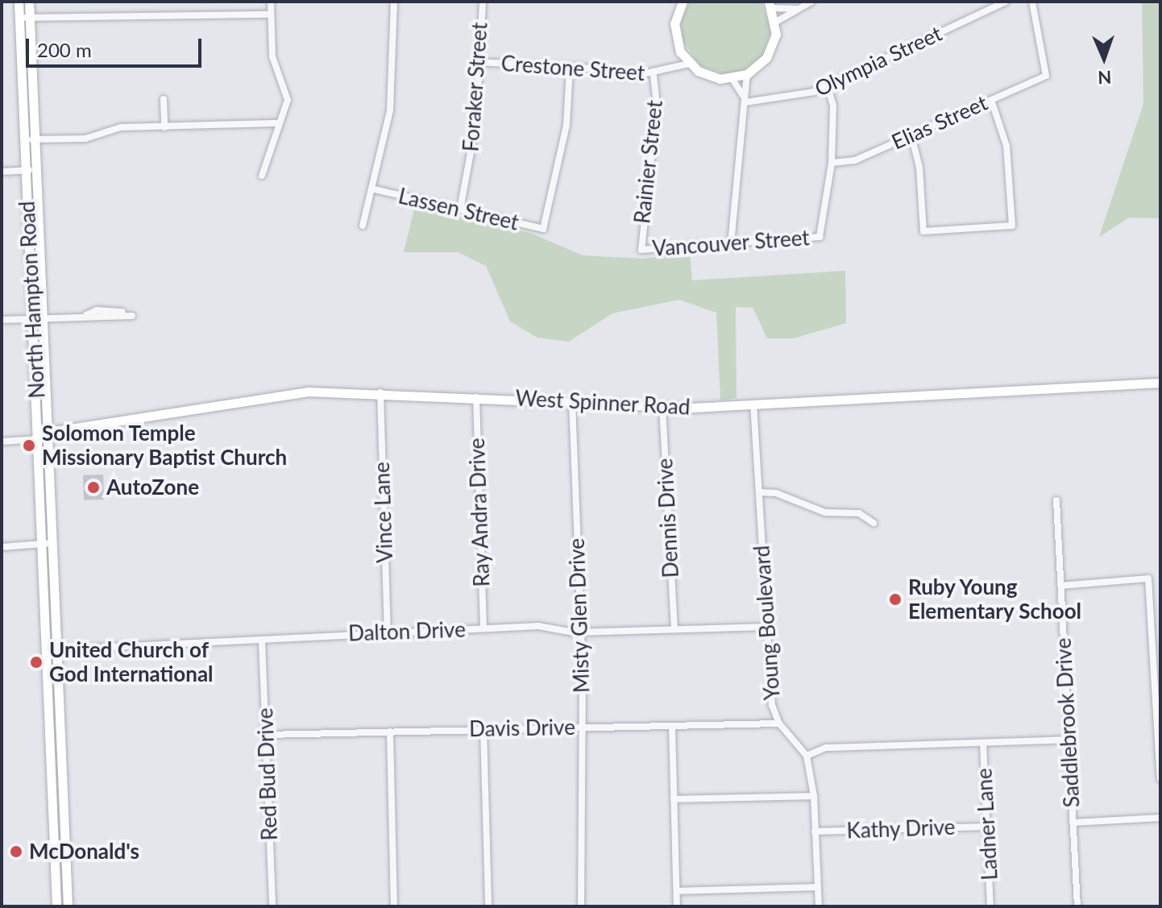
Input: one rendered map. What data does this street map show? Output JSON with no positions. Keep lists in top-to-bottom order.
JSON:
{
  "streets": {
    "main road": ["North Hampton Road", "West Spinner Road"],
    "street": [
      "Olympia Street",
      "Crestone Street",
      "Foraker Street",
      "Elias Street",
      "Rainier Street",
      "Lassen Street",
      "Vancouver Street",
      "Vince Lane",
      "Ray Andra Drive",
      "Dennis Drive",
      "Misty Glen Drive",
      "Young Boulevard",
      "Dalton Drive",
      "Saddlebrook Drive",
      "Davis Drive",
      "Red Bud Drive",
      "Ladner Lane",
      "Kathy Drive"
    ]
  },
  "crossings": [
    ["Crestone Street", "Foraker Street"],
    ["Crestone Street", "Rainier Street"],
    ["Crestone Street", "Lassen Street"],
    ["Foraker Street", "Lassen Street"],
    ["Elias Street", "Vancouver Street"],
    ["Rainier Street", "Vancouver Street"],
    ["North Hampton Road", "West Spinner Road"],
    ["North Hampton Road", "Dalton Drive"],
    ["West Spinner Road", "Vince Lane"],
    ["West Spinner Road", "Ray Andra Drive"],
    ["West Spinner Road", "Dennis Drive"],
    ["West Spinner Road", "Misty Glen Drive"],
    ["West Spinner Road", "Young Boulevard"],
    ["Vince Lane", "Dalton Drive"],
    ["Ray Andra Drive", "Dalton Drive"],
    ["Dennis Drive", "Dalton Drive"],
    ["Misty Glen Drive", "Dalton Drive"],
    ["Misty Glen Drive", "Davis Drive"],
    ["Young Boulevard", "Dalton Drive"],
    ["Young Boulevard", "Davis Drive"],
    ["Dalton Drive", "Red Bud Drive"],
    ["Davis Drive", "Red Bud Drive"],
    ["Ladner Lane", "Kathy Drive"]
  ],
  "places": [
    "Solomon Temple Missionary Baptist Church",
    "AutoZone",
    "Ruby Young Elementary School",
    "United Church of God International",
    "McDonald's"
  ],
  "scale_bar": "200 m",
  "north": "bottom"
}
